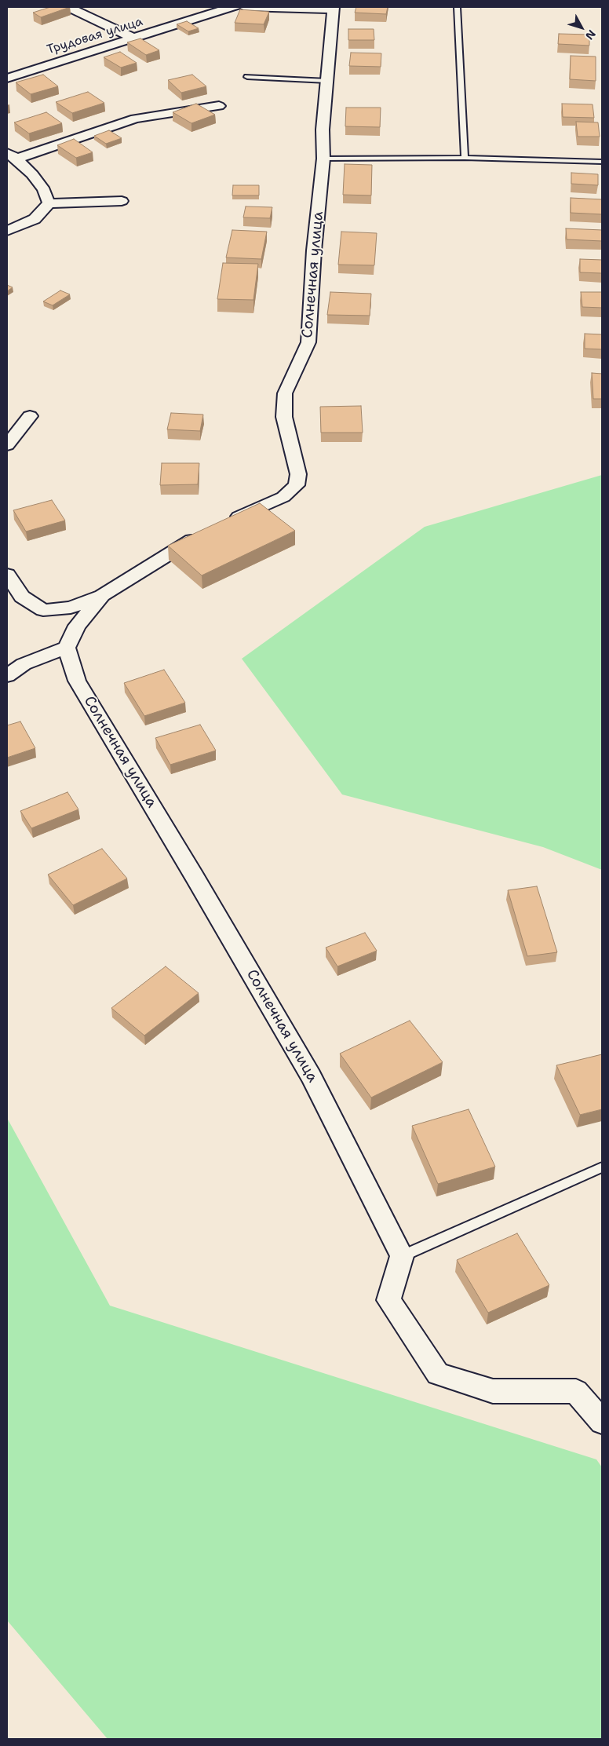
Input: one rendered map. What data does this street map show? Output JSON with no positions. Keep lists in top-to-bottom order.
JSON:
{
  "streets": {
    "street": ["Трудовая улица", "Солнечная улица"]
  },
  "north": "bottom right"
}
